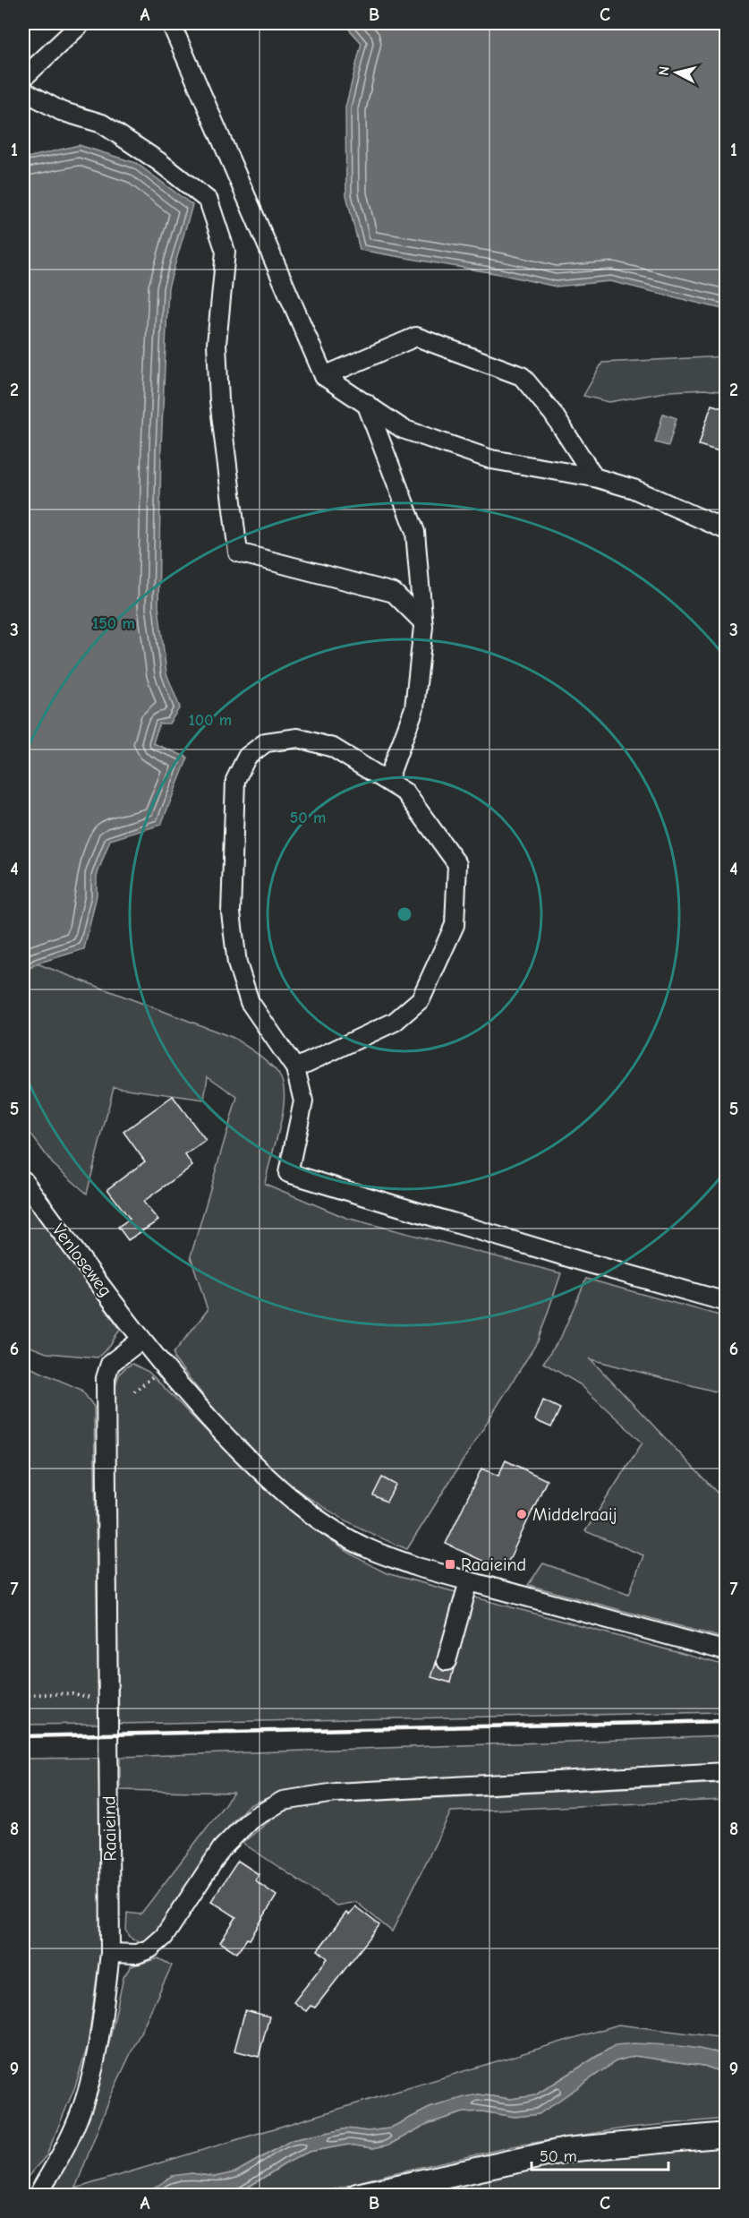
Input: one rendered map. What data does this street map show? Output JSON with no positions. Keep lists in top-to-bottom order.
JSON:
{
  "streets": {
    "street": ["Venloseweg", "Raaieind"]
  },
  "crossings": [
    ["Venloseweg", "Raaieind"]
  ],
  "places": {
    "other": ["Middelraaij"],
    "transit": ["Raaieind"]
  },
  "scale_bar": "50 m",
  "north": "left",
  "grid": {
    "columns": ["A", "B", "C"],
    "rows": [
      "1",
      "2",
      "3",
      "4",
      "5",
      "6",
      "7",
      "8",
      "9"
    ]
  },
  "rings": ["150 m", "100 m", "50 m"]
}
